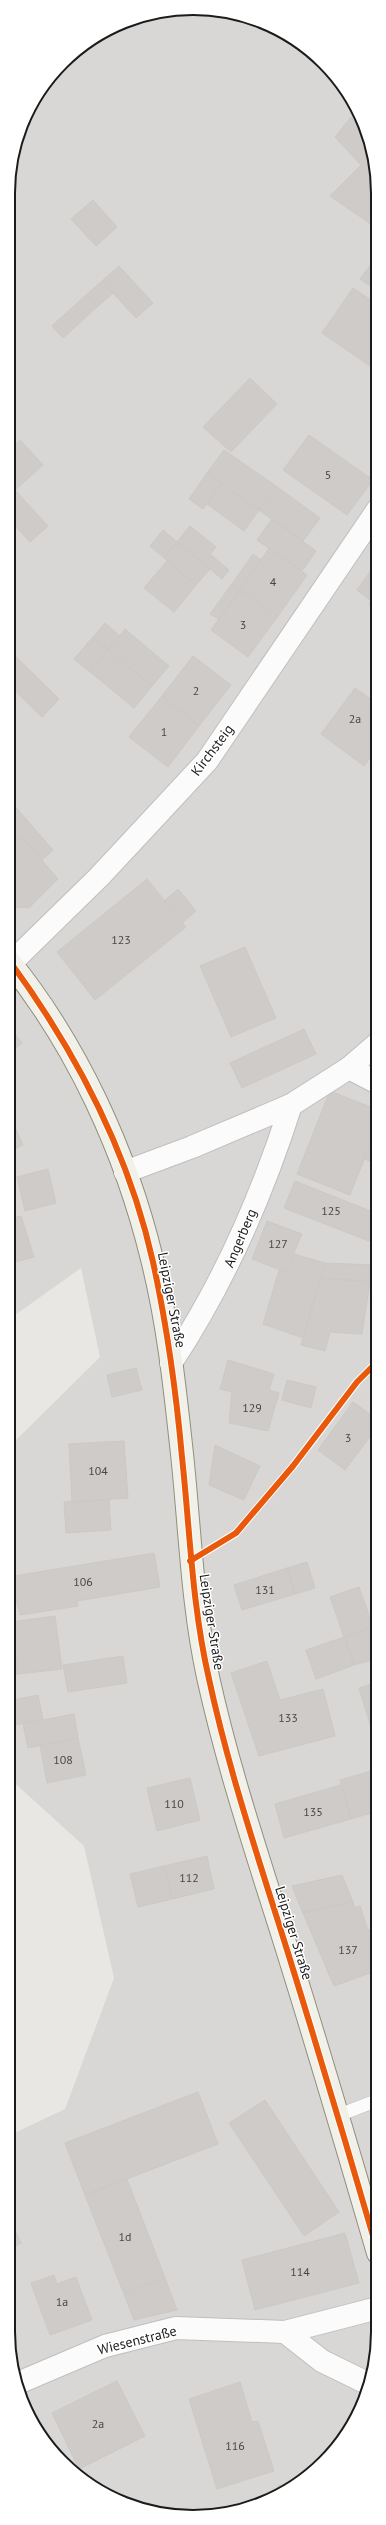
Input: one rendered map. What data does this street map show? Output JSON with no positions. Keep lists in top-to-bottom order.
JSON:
{
  "streets": {
    "street": [
      "Kirchsteig",
      "Angerberg",
      "Leipziger Straße",
      "Wiesenstraße"
    ]
  },
  "crossings": [
    ["Angerberg", "Leipziger Straße"]
  ],
  "house_numbers": [
    "5",
    "4",
    "3",
    "2",
    "2a",
    "1",
    "123",
    "125",
    "127",
    "129",
    "3",
    "104",
    "106",
    "131",
    "133",
    "108",
    "110",
    "135",
    "112",
    "137",
    "1d",
    "114",
    "1a",
    "2a",
    "116"
  ]
}
